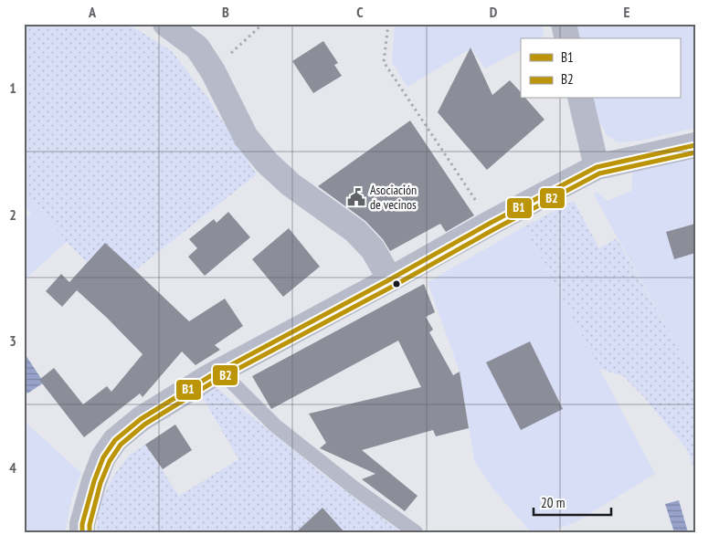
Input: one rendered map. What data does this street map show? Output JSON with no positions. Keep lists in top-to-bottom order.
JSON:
{
  "places": {
    "public building": ["Asociación de vecinos"]
  },
  "lines": ["transit line B1", "transit line B2"],
  "legend": ["B1", "B2"],
  "scale_bar": "20 m",
  "grid": {
    "columns": [
      "A",
      "B",
      "C",
      "D",
      "E"
    ],
    "rows": [
      "1",
      "2",
      "3",
      "4"
    ]
  }
}
